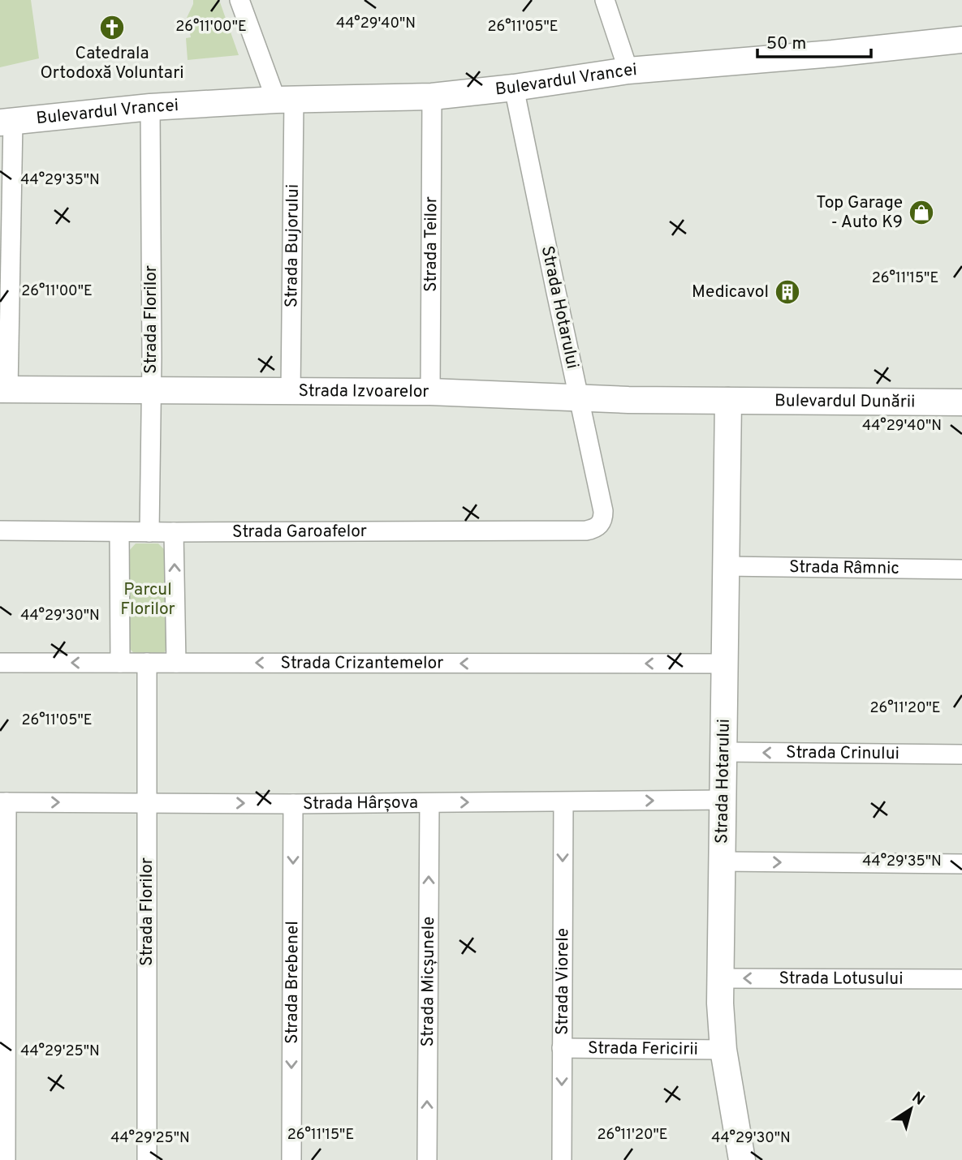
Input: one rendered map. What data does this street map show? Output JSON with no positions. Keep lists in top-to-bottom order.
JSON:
{
  "streets": {
    "street": [
      "Bulevardul Vrancei",
      "Strada Teilor",
      "Strada Bujorului",
      "Strada Hotarului",
      "Strada Florilor",
      "Strada Izvoarelor",
      "Bulevardul Dunării",
      "Strada Garoafelor",
      "Strada Râmnic",
      "Strada Crizantemelor",
      "Strada Crinului",
      "Strada Hârșova",
      "Strada Lotusului",
      "Strada Viorele",
      "Strada Micșunele",
      "Strada Brebenel",
      "Strada Fericirii"
    ]
  },
  "crossings": [
    ["Bulevardul Vrancei", "Strada Teilor"],
    ["Bulevardul Vrancei", "Strada Bujorului"],
    ["Bulevardul Vrancei", "Strada Hotarului"],
    ["Bulevardul Vrancei", "Strada Florilor"],
    ["Strada Teilor", "Strada Izvoarelor"],
    ["Strada Bujorului", "Strada Izvoarelor"],
    ["Strada Hotarului", "Strada Izvoarelor"],
    ["Strada Hotarului", "Bulevardul Dunării"],
    ["Strada Hotarului", "Strada Garoafelor"],
    ["Strada Hotarului", "Strada Râmnic"],
    ["Strada Hotarului", "Strada Crizantemelor"],
    ["Strada Hotarului", "Strada Crinului"],
    ["Strada Hotarului", "Strada Hârșova"],
    ["Strada Hotarului", "Strada Lotusului"],
    ["Strada Hotarului", "Strada Fericirii"],
    ["Strada Florilor", "Strada Izvoarelor"],
    ["Strada Florilor", "Strada Garoafelor"],
    ["Strada Florilor", "Strada Crizantemelor"],
    ["Strada Florilor", "Strada Hârșova"],
    ["Strada Izvoarelor", "Bulevardul Dunării"],
    ["Strada Hârșova", "Strada Viorele"],
    ["Strada Hârșova", "Strada Micșunele"],
    ["Strada Hârșova", "Strada Brebenel"],
    ["Strada Viorele", "Strada Fericirii"]
  ],
  "one_way": [
    "Strada Crizantemelor",
    "Strada Hârșova",
    "Strada Viorele",
    "Strada Micșunele",
    "Strada Brebenel"
  ],
  "parks": ["Parcul Florilor"],
  "places": {
    "church": ["Catedrala Ortodoxă Voluntari"],
    "shop": ["Top Garage - Auto K9"],
    "building": ["Medicavol"]
  },
  "scale_bar": "50 m",
  "north": "top right",
  "coordinates": [
    "44°29'40\"N",
    "26°11'00\"E",
    "26°11'05\"E",
    "44°29'35\"N",
    "26°11'15\"E",
    "44°29'30\"N",
    "26°11'20\"E",
    "44°29'25\"N"
  ]
}
